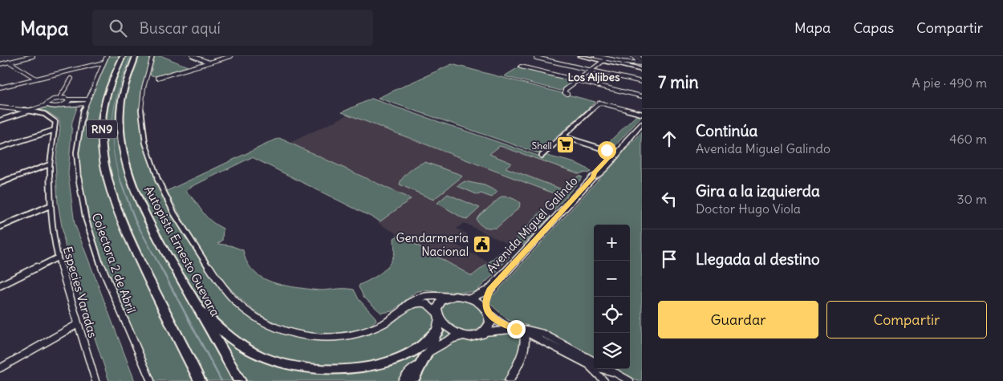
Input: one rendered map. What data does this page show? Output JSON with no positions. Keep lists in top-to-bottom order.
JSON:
{
  "streets": {
    "highway": ["RN9", "Autopista Ernesto Guevara"],
    "main road": ["Avenida Miguel Galindo"],
    "street": ["Colectora 2 de Abril", "Especies Varadas"]
  },
  "districts": ["Los Aljibes"],
  "places": {
    "supermarket": ["Shell"],
    "public building": ["Gendarmería Nacional"]
  },
  "page": {
    "header": "Mapa",
    "search": "Buscar aquí",
    "nav": ["Mapa", "Capas", "Compartir"],
    "heading": ["7 min", "A pie · 490 m"],
    "list": [
      ["Continúa", "Avenida Miguel Galindo", "460 m"],
      ["Gira a la izquierda", "Doctor Hugo Viola", "30 m"],
      "Llegada al destino"
    ],
    "map_buttons": ["+", "−"],
    "buttons": ["Guardar", "Compartir"]
  }
}
